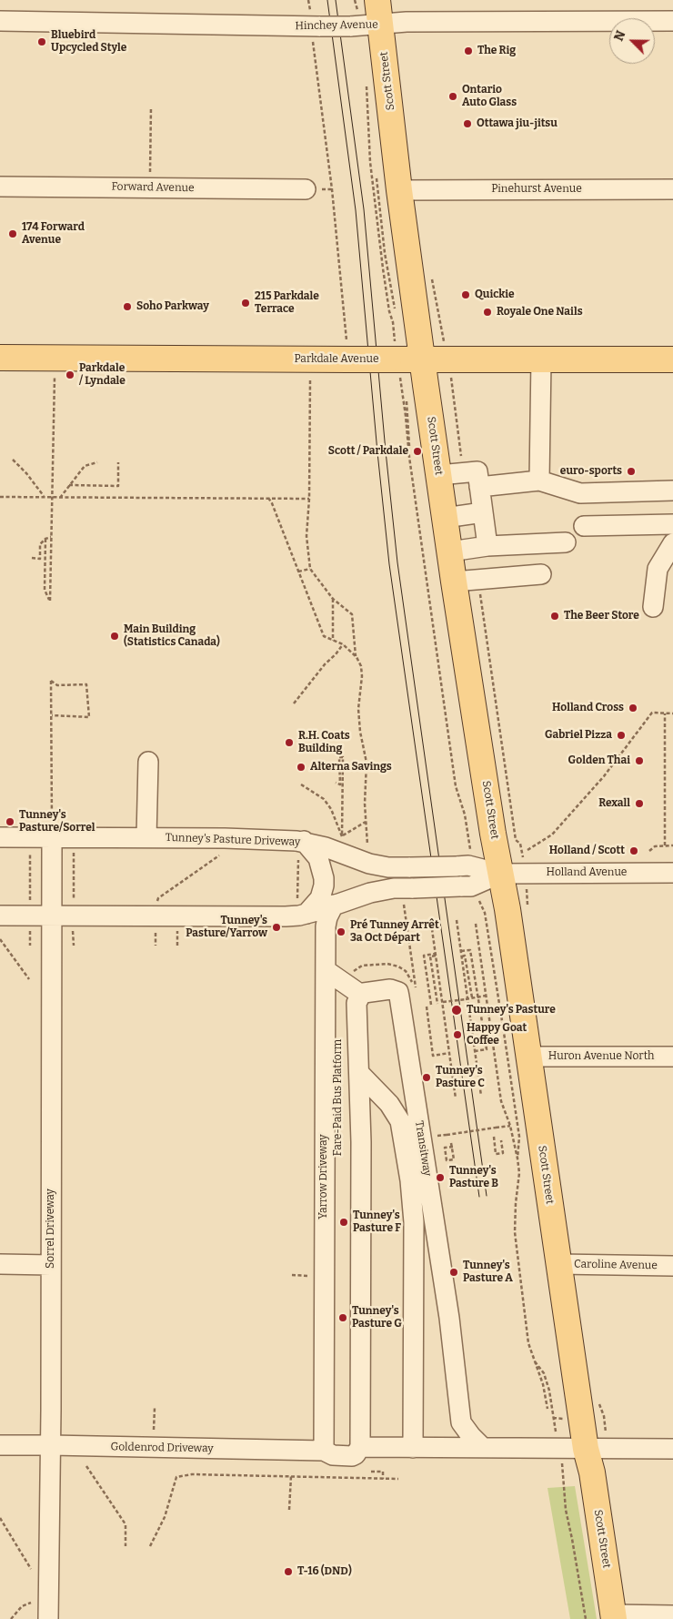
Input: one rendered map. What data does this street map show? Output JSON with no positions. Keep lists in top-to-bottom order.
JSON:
{
  "streets": {
    "main road": ["Scott Street", "Parkdale Avenue"],
    "street": [
      "Hinchey Avenue",
      "Forward Avenue",
      "Pinehurst Avenue",
      "Tunney's Pasture Driveway",
      "Holland Avenue",
      "Huron Avenue North",
      "Transitway",
      "Yarrow Driveway",
      "Sorrel Driveway",
      "Caroline Avenue",
      "Goldenrod Driveway"
    ]
  },
  "crossings": [
    ["Hinchey Avenue", "Scott Street"],
    ["Scott Street", "Pinehurst Avenue"],
    ["Scott Street", "Parkdale Avenue"],
    ["Scott Street", "Tunney's Pasture Driveway"],
    ["Scott Street", "Holland Avenue"],
    ["Scott Street", "Huron Avenue North"],
    ["Scott Street", "Caroline Avenue"],
    ["Tunney's Pasture Driveway", "Holland Avenue"],
    ["Tunney's Pasture Driveway", "Sorrel Driveway"],
    ["Yarrow Driveway", "Goldenrod Driveway"],
    ["Sorrel Driveway", "Goldenrod Driveway"]
  ],
  "places": [
    "Bluebird Upcycled Style",
    "The Rig",
    "Ontario Auto Glass",
    "Ottawa jiu-jitsu",
    "174 Forward Avenue",
    "Quickie",
    "215 Parkdale Terrace",
    "Soho Parkway",
    "Royale One Nails",
    "Parkdale / Lyndale",
    "Scott / Parkdale",
    "euro-sports",
    "The Beer Store",
    "Main Building (Statistics Canada)",
    "Holland Cross",
    "Gabriel Pizza",
    "R.H. Coats Building",
    "Golden Thai",
    "Alterna Savings",
    "Rexall",
    "Tunney's Pasture/Sorrel",
    "Holland / Scott",
    "Tunney's Pasture/Yarrow",
    "Pré Tunney Arrêt 3a Oct Départ",
    "Tunney's Pasture",
    "Happy Goat Coffee",
    "Tunney's Pasture C",
    "Tunney's Pasture B",
    "Tunney's Pasture F",
    "Tunney's Pasture A",
    "Tunney's Pasture G",
    "T-16 (DND)"
  ],
  "north": "top left"
}
